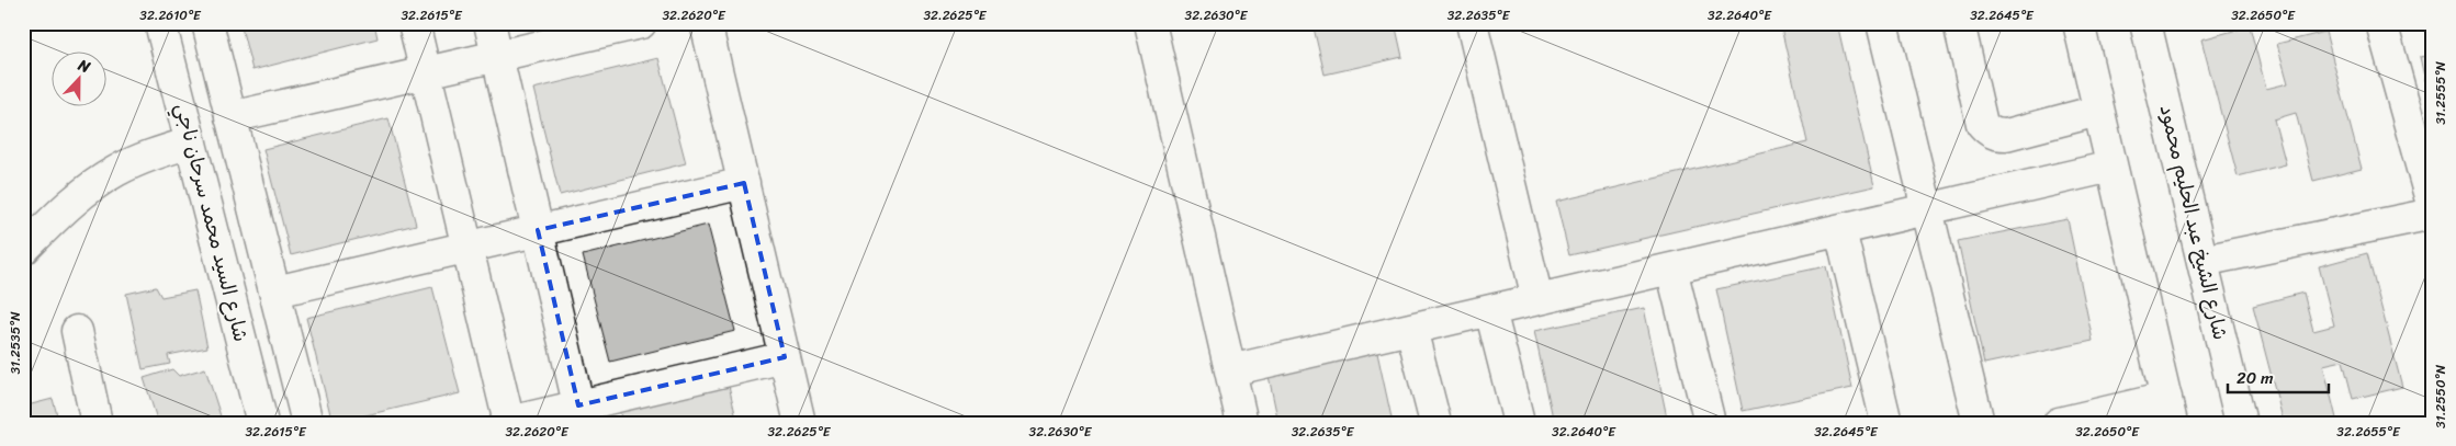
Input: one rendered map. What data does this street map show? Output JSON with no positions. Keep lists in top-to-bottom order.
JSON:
{
  "streets": {
    "street": ["شارع السيد محمد سرحان ناجي", "شارع الشيخ عبد الحليم محمود"]
  },
  "scale_bar": "20 m",
  "north": "top",
  "coordinates": [
    "32.2610°E",
    "32.2615°E",
    "32.2620°E",
    "32.2625°E",
    "32.2630°E",
    "32.2635°E",
    "32.2640°E",
    "32.2645°E",
    "32.2650°E",
    "31.2555°N",
    "31.2535°N",
    "31.2550°N",
    "32.2655°E"
  ]
}
